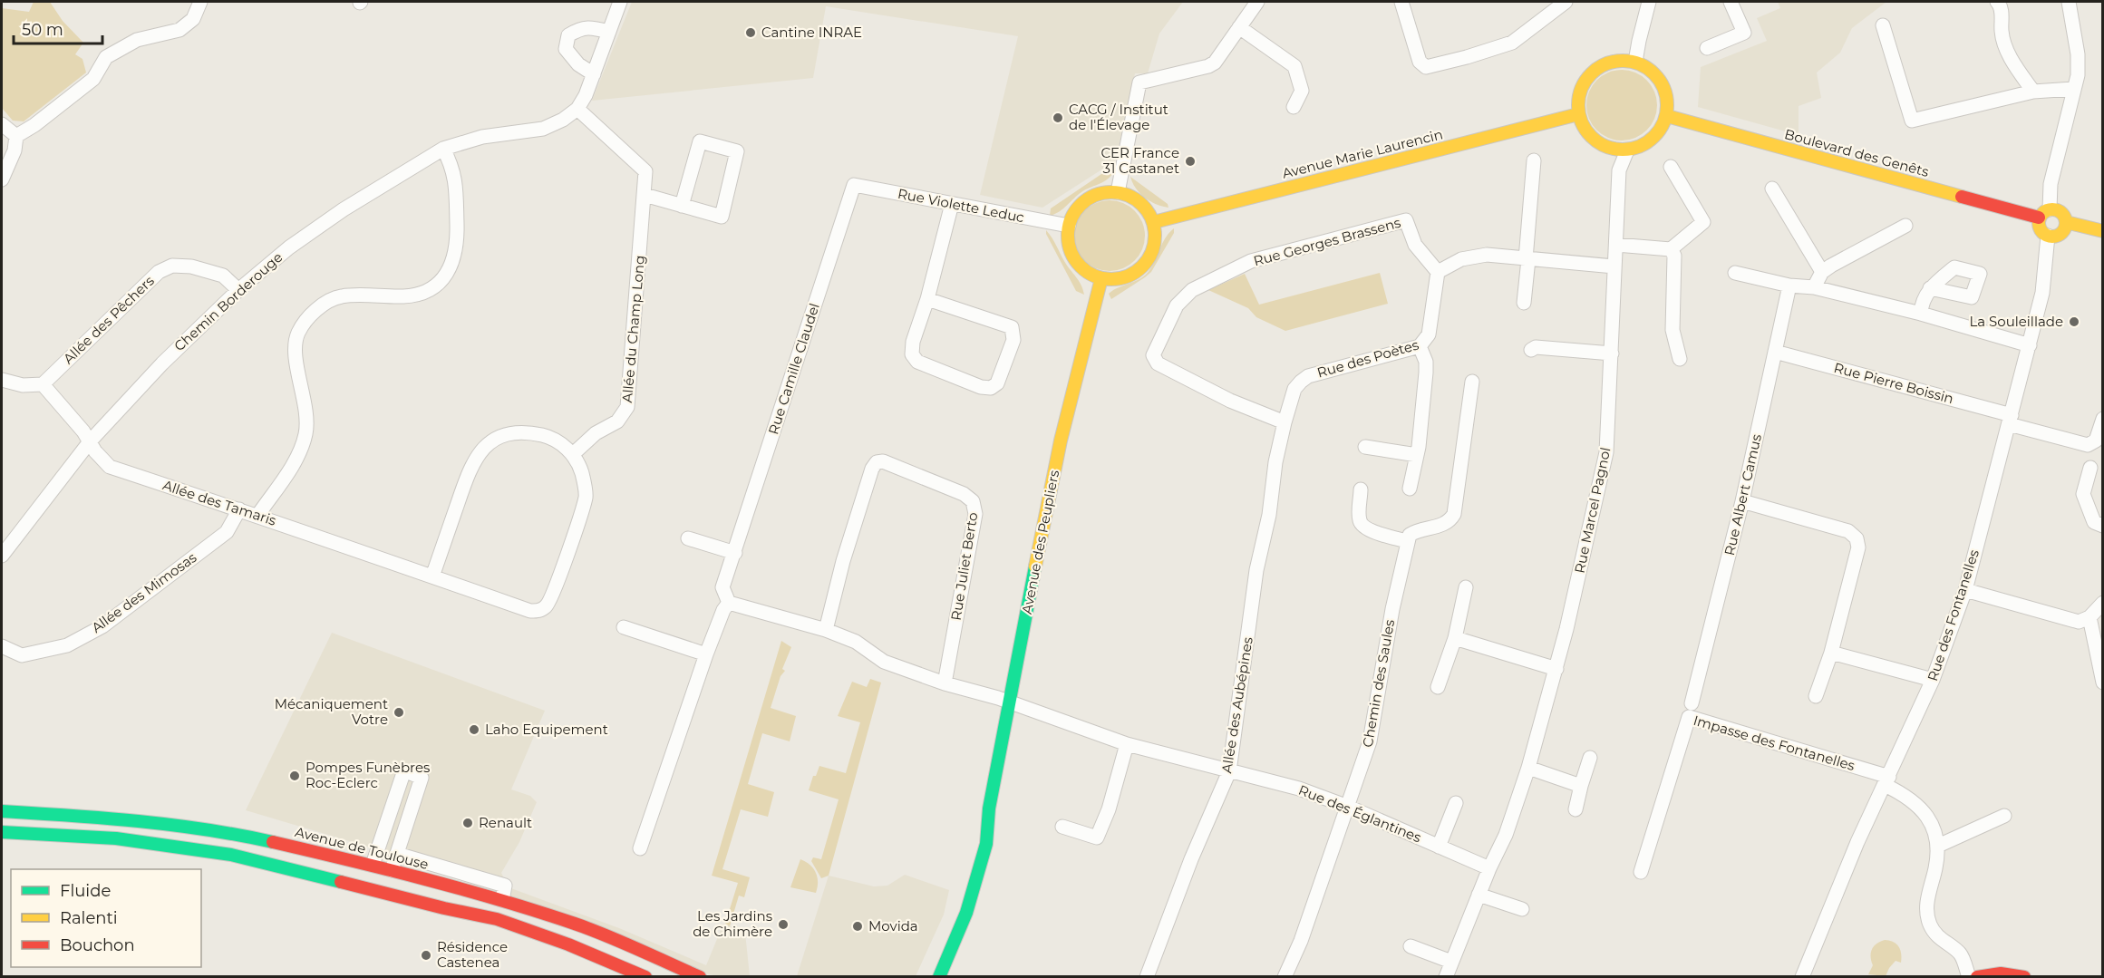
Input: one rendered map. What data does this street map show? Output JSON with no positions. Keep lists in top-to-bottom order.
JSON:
{
  "streets": {
    "street": [
      "Boulevard des Genêts",
      "Avenue Marie Laurencin",
      "Rue Violette Leduc",
      "Rue Georges Brassens",
      "Chemin Borderouge",
      "Allée des Pêchers",
      "Allée du Champ Long",
      "Rue des Poètes",
      "Rue Camille Claudel",
      "Rue Pierre Boissin",
      "Rue Albert Camus",
      "Allée des Tamaris",
      "Rue Marcel Pagnol",
      "Avenue des Peupliers",
      "Rue Juliet Berto",
      "Allée des Mimosas",
      "Rue des Fontanelles",
      "Chemin des Saules",
      "Allée des Aubépines",
      "Impasse des Fontanelles",
      "Rue des Églantines",
      "Avenue de Toulouse"
    ]
  },
  "crossings": [
    ["Boulevard des Genêts", "Avenue Marie Laurencin"],
    ["Boulevard des Genêts", "Rue Marcel Pagnol"],
    ["Boulevard des Genêts", "Rue des Fontanelles"],
    ["Avenue Marie Laurencin", "Rue Violette Leduc"],
    ["Avenue Marie Laurencin", "Rue Marcel Pagnol"],
    ["Avenue Marie Laurencin", "Avenue des Peupliers"],
    ["Rue Violette Leduc", "Rue Camille Claudel"],
    ["Rue Violette Leduc", "Avenue des Peupliers"],
    ["Rue Georges Brassens", "Rue des Poètes"],
    ["Rue Georges Brassens", "Allée des Aubépines"],
    ["Chemin Borderouge", "Allée des Pêchers"],
    ["Chemin Borderouge", "Allée du Champ Long"],
    ["Chemin Borderouge", "Allée des Tamaris"],
    ["Allée des Pêchers", "Allée des Tamaris"],
    ["Allée du Champ Long", "Allée des Tamaris"],
    ["Rue des Poètes", "Allée des Aubépines"],
    ["Rue Camille Claudel", "Rue des Églantines"],
    ["Rue Pierre Boissin", "Rue Albert Camus"],
    ["Rue Pierre Boissin", "Rue des Fontanelles"],
    ["Allée des Tamaris", "Allée des Mimosas"],
    ["Rue Marcel Pagnol", "Rue des Églantines"],
    ["Avenue des Peupliers", "Rue des Églantines"],
    ["Rue Juliet Berto", "Rue des Églantines"],
    ["Rue des Fontanelles", "Impasse des Fontanelles"],
    ["Chemin des Saules", "Rue des Églantines"],
    ["Allée des Aubépines", "Rue des Églantines"]
  ],
  "places": [
    "Cantine INRAE",
    "CACG / Institut de l'Élevage",
    "CER France 31 Castanet",
    "La Souleillade",
    "Mécaniquement Votre",
    "Laho Equipement",
    "Pompes Funèbres Roc-Eclerc",
    "Renault",
    "Les Jardins de Chimère",
    "Movida",
    "Résidence Castenea"
  ],
  "legend": ["Fluide", "Ralenti", "Bouchon"],
  "scale_bar": "50 m"
}
